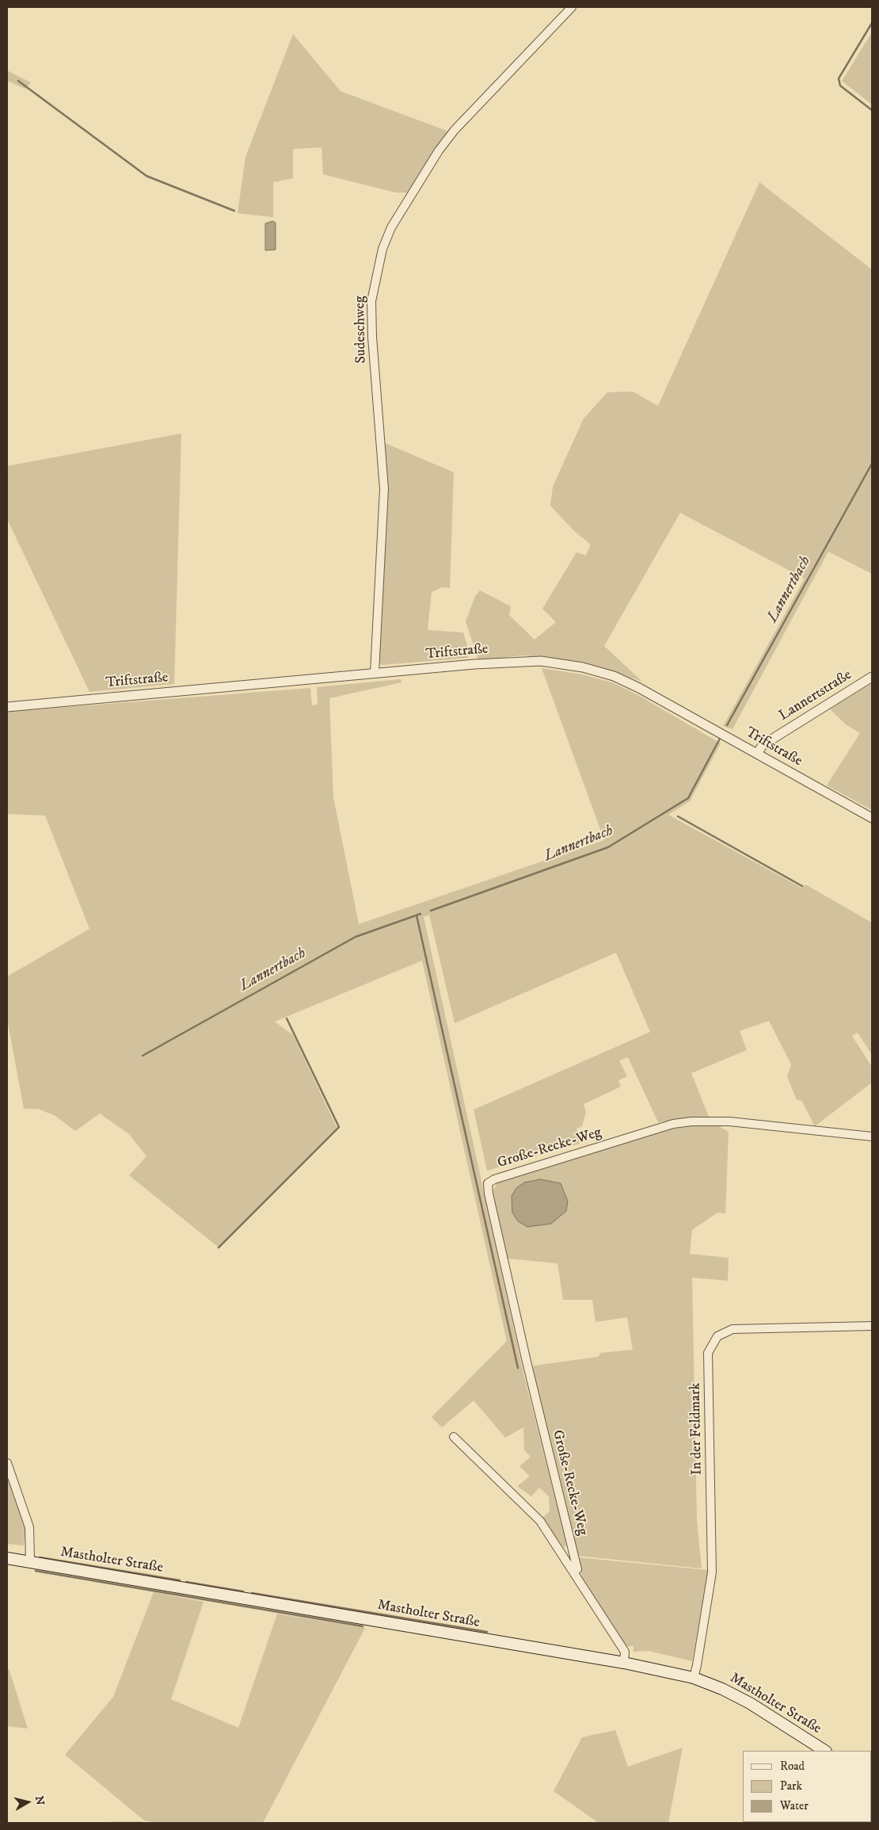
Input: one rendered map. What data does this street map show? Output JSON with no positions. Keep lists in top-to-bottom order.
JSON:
{
  "streets": {
    "main road": ["Mastholter Straße"],
    "street": [
      "Sudeschweg",
      "Triftstraße",
      "Lannertstraße",
      "Große-Recke-Weg",
      "In der Feldmark"
    ]
  },
  "crossings": [
    ["Sudeschweg", "Triftstraße"],
    ["Triftstraße", "Lannertstraße"],
    ["Große-Recke-Weg", "Mastholter Straße"],
    ["In der Feldmark", "Mastholter Straße"]
  ],
  "water": ["Lannertbach"],
  "legend": ["Road", "Park", "Water"],
  "north": "right"
}
